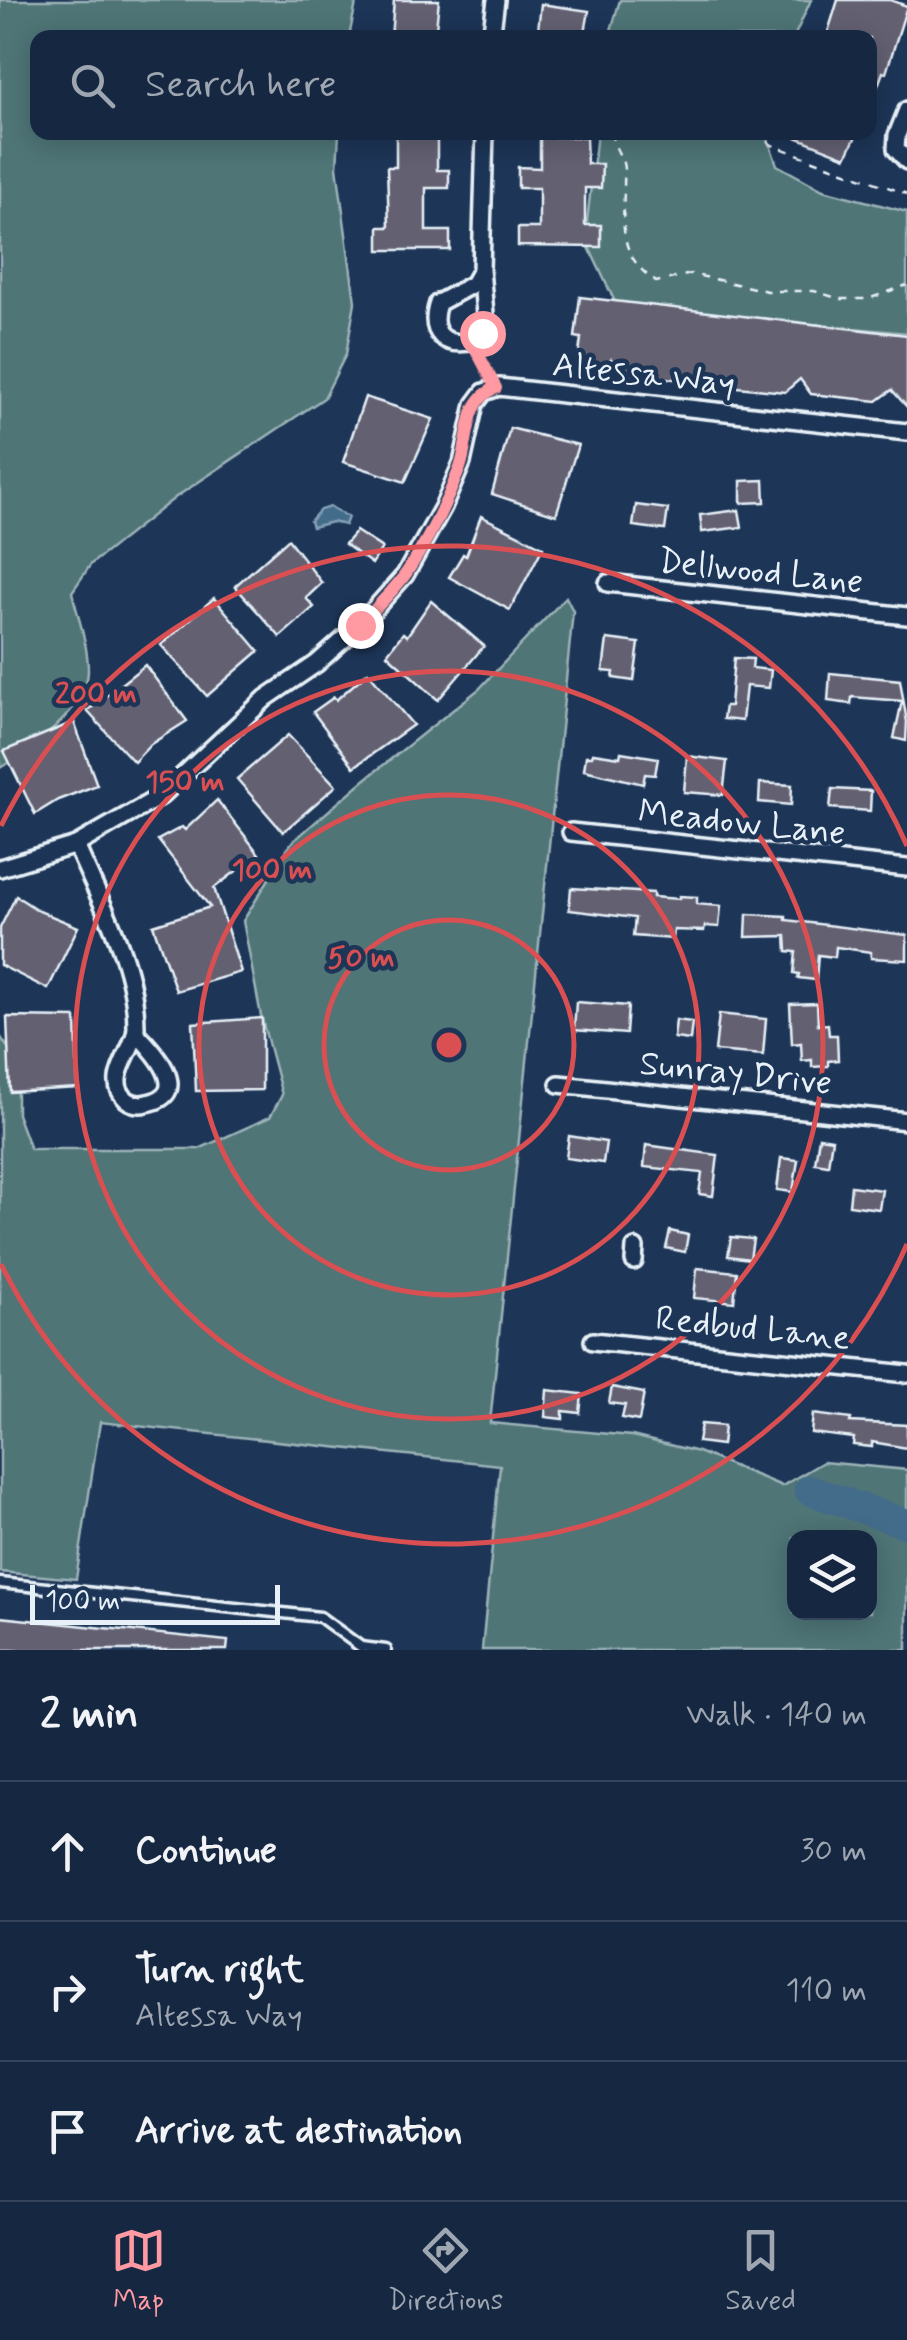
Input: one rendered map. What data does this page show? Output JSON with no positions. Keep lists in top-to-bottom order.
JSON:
{
  "streets": {
    "street": [
      "Altessa Way",
      "Dellwood Lane",
      "Meadow Lane",
      "Sunray Drive",
      "Redbud Lane"
    ]
  },
  "scale_bar": "100 m",
  "page": {
    "search": "Search here",
    "scale": "100 m",
    "heading": ["2 min", "Walk · 140 m"],
    "list": [
      ["Continue", "30 m"],
      ["Turn right", "Altessa Way", "110 m"],
      "Arrive at destination"
    ],
    "nav": ["Map", "Directions", "Saved"]
  },
  "rings": [
    "200 m",
    "150 m",
    "100 m",
    "50 m"
  ]
}
